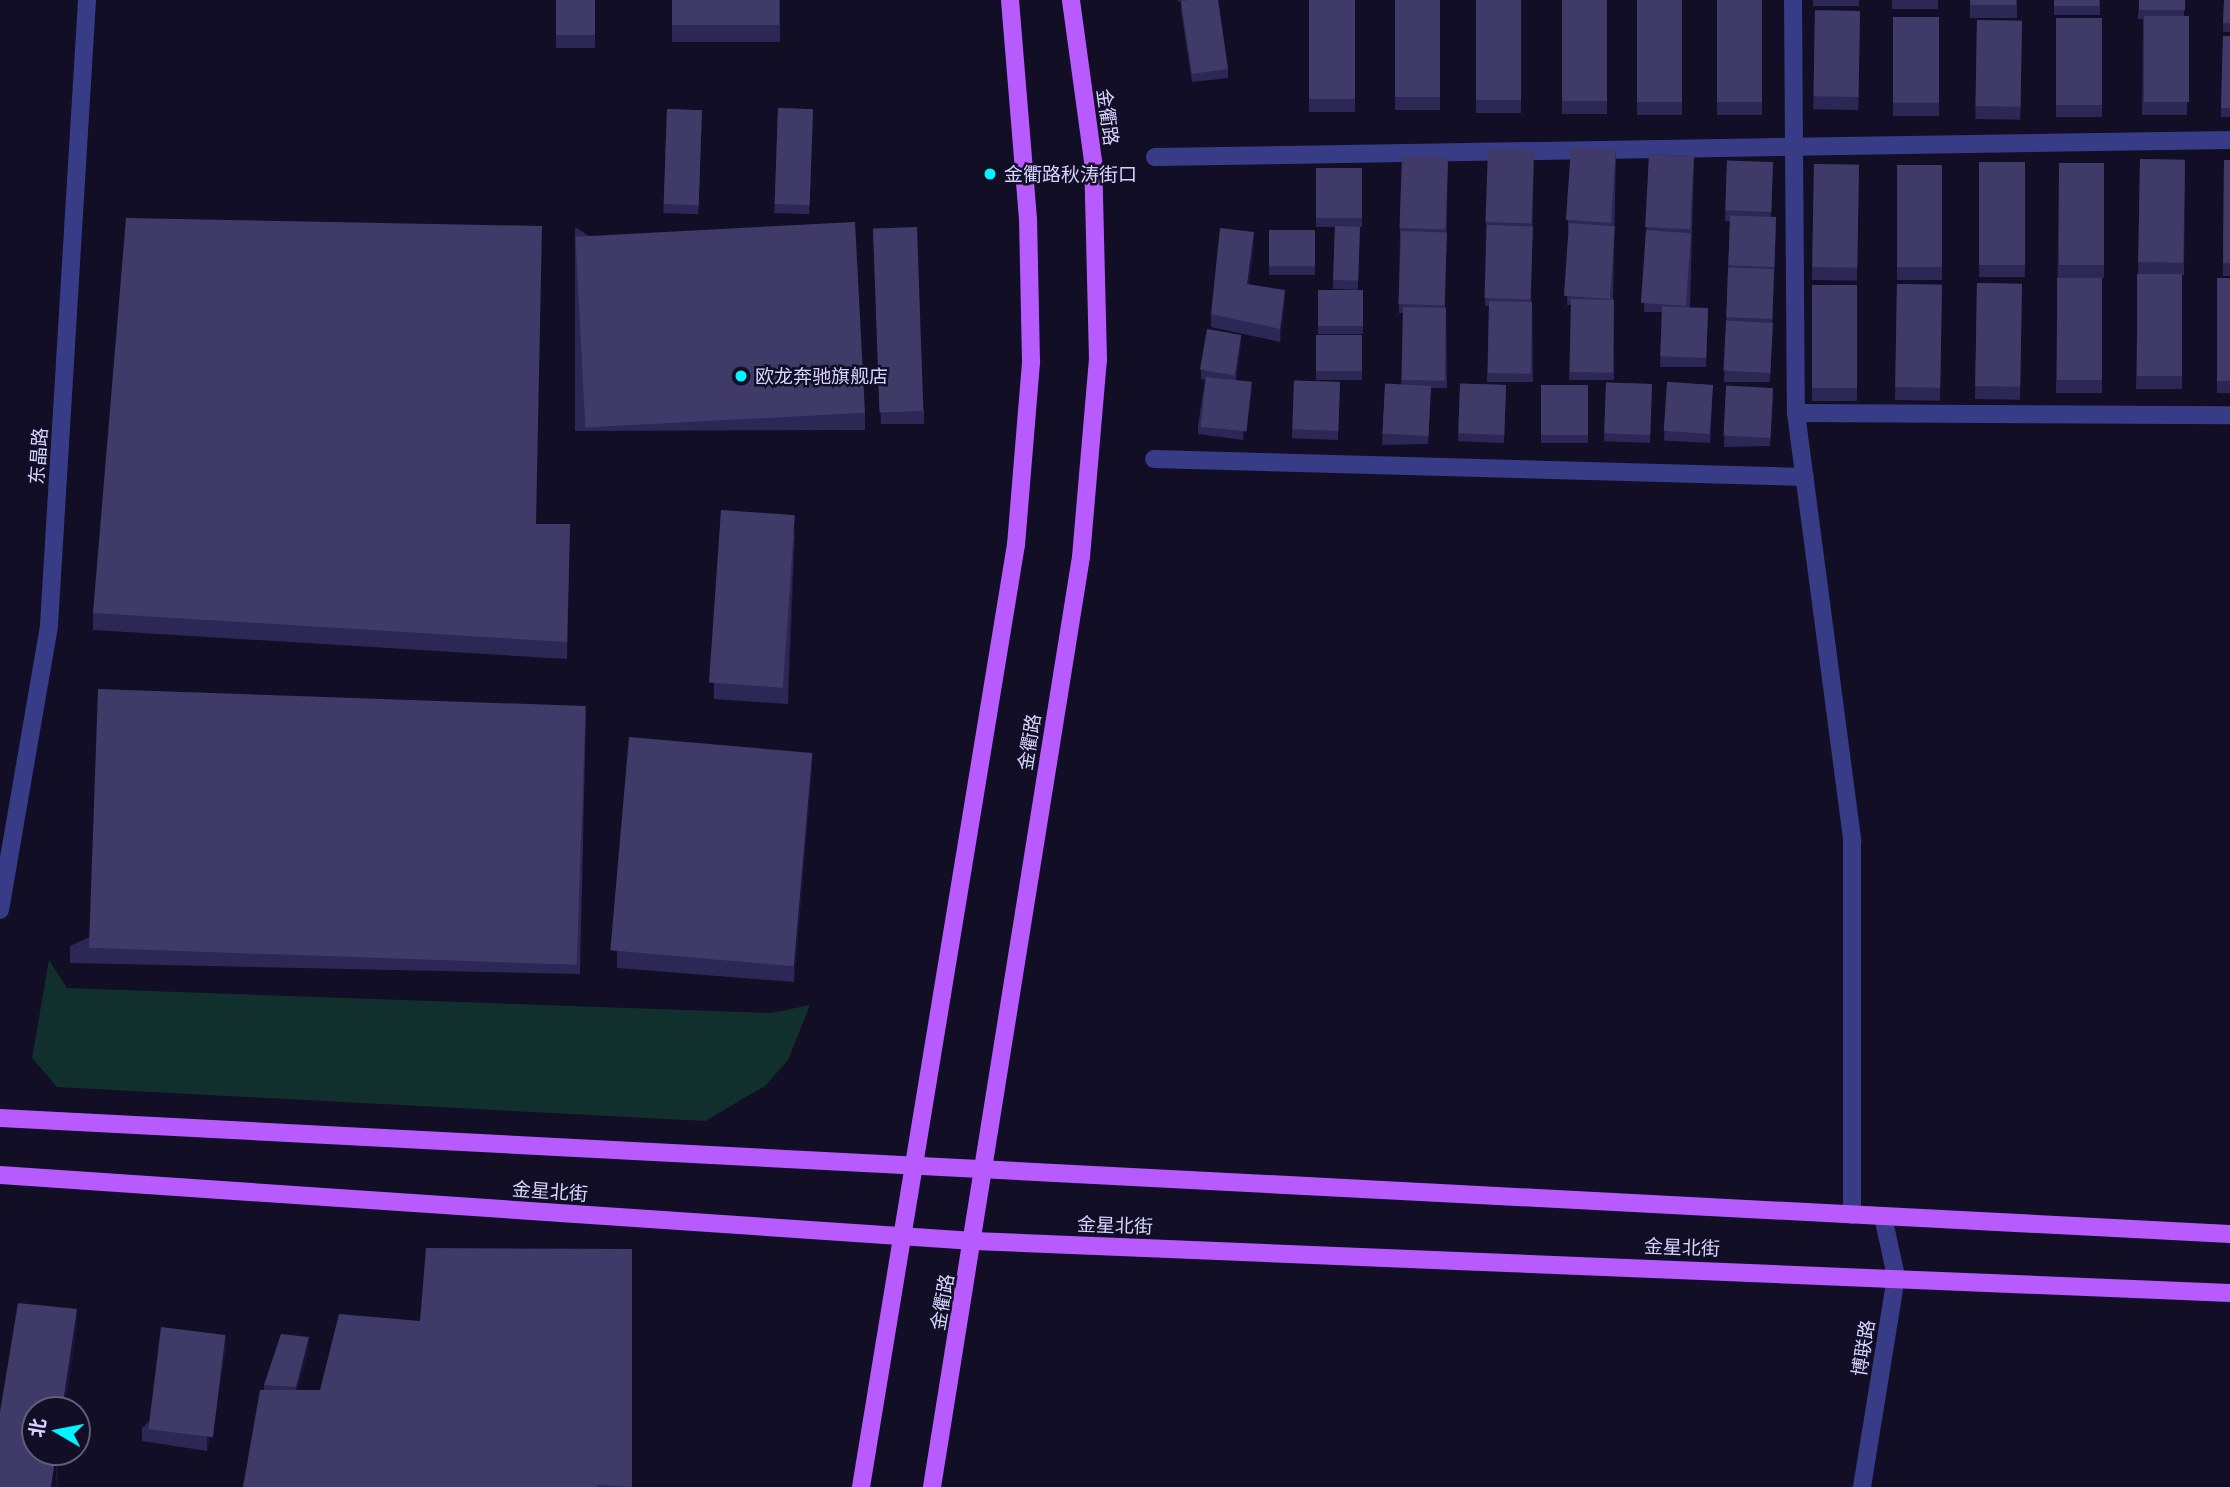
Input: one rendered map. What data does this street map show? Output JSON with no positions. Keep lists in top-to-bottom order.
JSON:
{
  "streets": {
    "main road": ["金衢路", "金星北街"],
    "street": ["东晶路", "博联路"]
  },
  "crossings": [
    ["金衢路", "金星北街"],
    ["金星北街", "博联路"]
  ],
  "places": ["金衢路秋涛街口", "欧龙奔驰旗舰店"],
  "north": "left"
}
